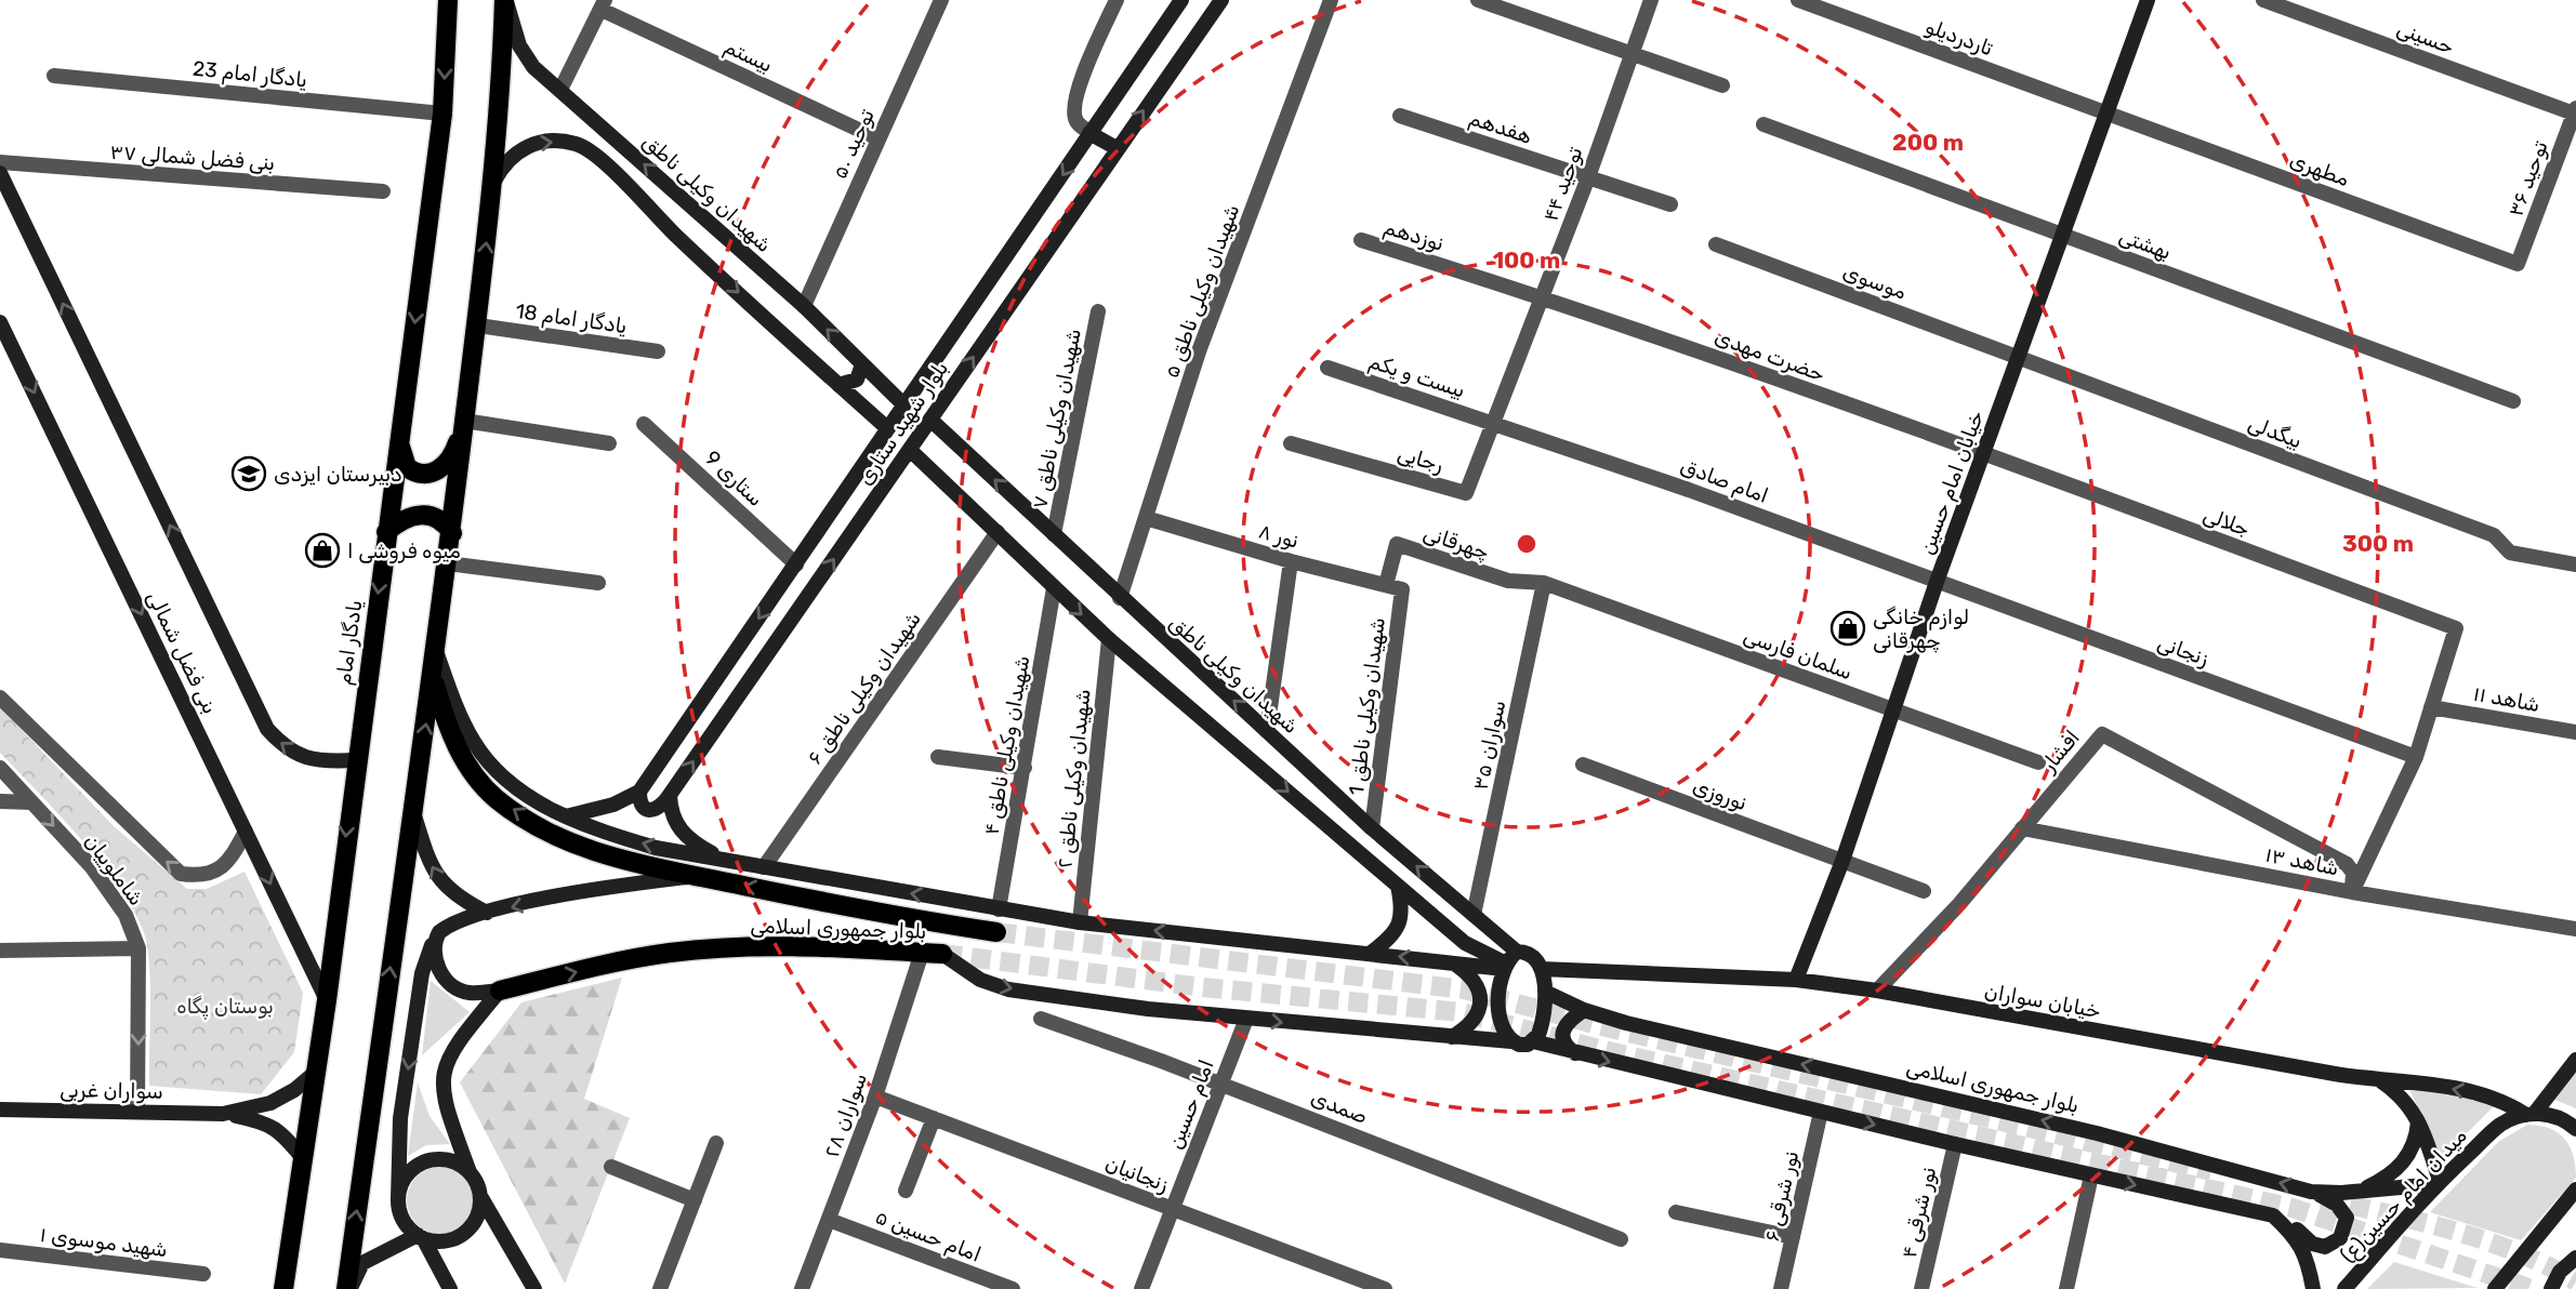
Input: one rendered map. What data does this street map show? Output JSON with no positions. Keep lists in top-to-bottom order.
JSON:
{
  "streets": {
    "main road": [
      "شهیدان وکیلی ناطق",
      "بلوار شهید ستاری",
      "خیابان امام حسین",
      "یادگار امام",
      "بنی فضل شمالی",
      "بلوار جمهوری اسلامی",
      "خیابان سواران",
      "سواران غربی",
      "میدان امام حسین(ع)"
    ],
    "street": [
      "تاردردیلو",
      "حسینی",
      "بیستم",
      "یادگار امام 23",
      "هفدهم",
      "توحید ۵۰",
      "بنی فضل شمالی ۳۷",
      "مطهری",
      "توحید ۳۶",
      "توحید ۴۴",
      "نوزدهم",
      "بهشتی",
      "موسوی",
      "شهیدان وکیلی ناطق ۵",
      "یادگار امام 18",
      "حضرت مهدی",
      "بیست و یکم",
      "شهیدان وکیلی ناطق ۷",
      "بیگدلی",
      "رجایی",
      "ستاری 9",
      "امام صادق",
      "جلالی",
      "نور ۸",
      "چهرقانی",
      "زنجانی",
      "سلمان فارسی",
      "شهیدان وکیلی ناطق ۶",
      "شاهد ۱۱",
      "شهیدان وکیلی ناطق 1",
      "شهیدان وکیلی ناطق ۴",
      "سواران ۳۵",
      "افشار",
      "شهیدان وکیلی ناطق ٢",
      "نوروزی",
      "شاهد ۱۳",
      "شاملوییان",
      "امام حسین",
      "صمدی",
      "سواران ۲۸",
      "زنجانیان",
      "نور شرقی ۶",
      "نور شرقی ۴",
      "امام حسین ۵",
      "شهید موسوی ۱"
    ]
  },
  "crossings": [
    ["تاردردیلو", "مطهری"],
    ["تاردردیلو", "خیابان امام حسین"],
    ["حسینی", "توحید ۳۶"],
    ["بیستم", "توحید ۵۰"],
    ["یادگار امام 23", "یادگار امام"],
    ["هفدهم", "توحید ۴۴"],
    ["توحید ۵۰", "شهیدان وکیلی ناطق"],
    ["مطهری", "توحید ۳۶"],
    ["مطهری", "خیابان امام حسین"],
    ["توحید ۴۴", "نوزدهم"],
    ["توحید ۴۴", "حضرت مهدی"],
    ["توحید ۴۴", "بیست و یکم"],
    ["توحید ۴۴", "رجایی"],
    ["توحید ۴۴", "امام صادق"],
    ["شهیدان وکیلی ناطق", "شهیدان وکیلی ناطق ۵"],
    ["شهیدان وکیلی ناطق", "شهیدان وکیلی ناطق ۷"],
    ["شهیدان وکیلی ناطق", "بلوار شهید ستاری"],
    ["شهیدان وکیلی ناطق", "شهیدان وکیلی ناطق 1"],
    ["شهیدان وکیلی ناطق", "سواران ۳۵"],
    ["شهیدان وکیلی ناطق", "خیابان سواران"],
    ["نوزدهم", "حضرت مهدی"],
    ["بهشتی", "خیابان امام حسین"],
    ["موسوی", "بیگدلی"],
    ["موسوی", "خیابان امام حسین"],
    ["شهیدان وکیلی ناطق ۵", "نور ۸"],
    ["حضرت مهدی", "خیابان امام حسین"],
    ["حضرت مهدی", "جلالی"],
    ["بیست و یکم", "رجایی"],
    ["بیست و یکم", "امام صادق"],
    ["بلوار شهید ستاری", "ستاری 9"],
    ["بیگدلی", "خیابان امام حسین"],
    ["رجایی", "امام صادق"],
    ["امام صادق", "خیابان امام حسین"],
    ["امام صادق", "زنجانی"],
    ["خیابان امام حسین", "جلالی"],
    ["خیابان امام حسین", "زنجانی"],
    ["خیابان امام حسین", "سلمان فارسی"],
    ["خیابان امام حسین", "نوروزی"],
    ["خیابان امام حسین", "خیابان سواران"],
    ["جلالی", "شاهد ۱۱"],
    ["نور ۸", "چهرقانی"],
    ["نور ۸", "شهیدان وکیلی ناطق 1"],
    ["چهرقانی", "سلمان فارسی"],
    ["چهرقانی", "سواران ۳۵"],
    ["یادگار امام", "بنی فضل شمالی"],
    ["بنی فضل شمالی", "شاملوییان"],
    ["سلمان فارسی", "سواران ۳۵"],
    ["شهیدان وکیلی ناطق ۶", "بلوار جمهوری اسلامی"],
    ["شهیدان وکیلی ناطق ۴", "بلوار جمهوری اسلامی"],
    ["افشار", "شاهد ۱۳"],
    ["افشار", "خیابان سواران"],
    ["شهیدان وکیلی ناطق ٢", "بلوار جمهوری اسلامی"],
    ["شاملوییان", "سواران غربی"],
    ["بلوار جمهوری اسلامی", "امام حسین"],
    ["بلوار جمهوری اسلامی", "سواران ۲۸"],
    ["بلوار جمهوری اسلامی", "میدان امام حسین(ع)"],
    ["خیابان سواران", "میدان امام حسین(ع)"],
    ["امام حسین", "صمدی"],
    ["امام حسین", "زنجانیان"],
    ["سواران ۲۸", "زنجانیان"],
    ["سواران ۲۸", "امام حسین ۵"]
  ],
  "parks": ["بوستان پگاه"],
  "places": {
    "school or university": ["دبیرستان ایزدی"],
    "shop": ["میوه فروشی ا", "لوازم خانگی چهرقانی"]
  },
  "rings": ["200 m", "100 m", "300 m"]
}
